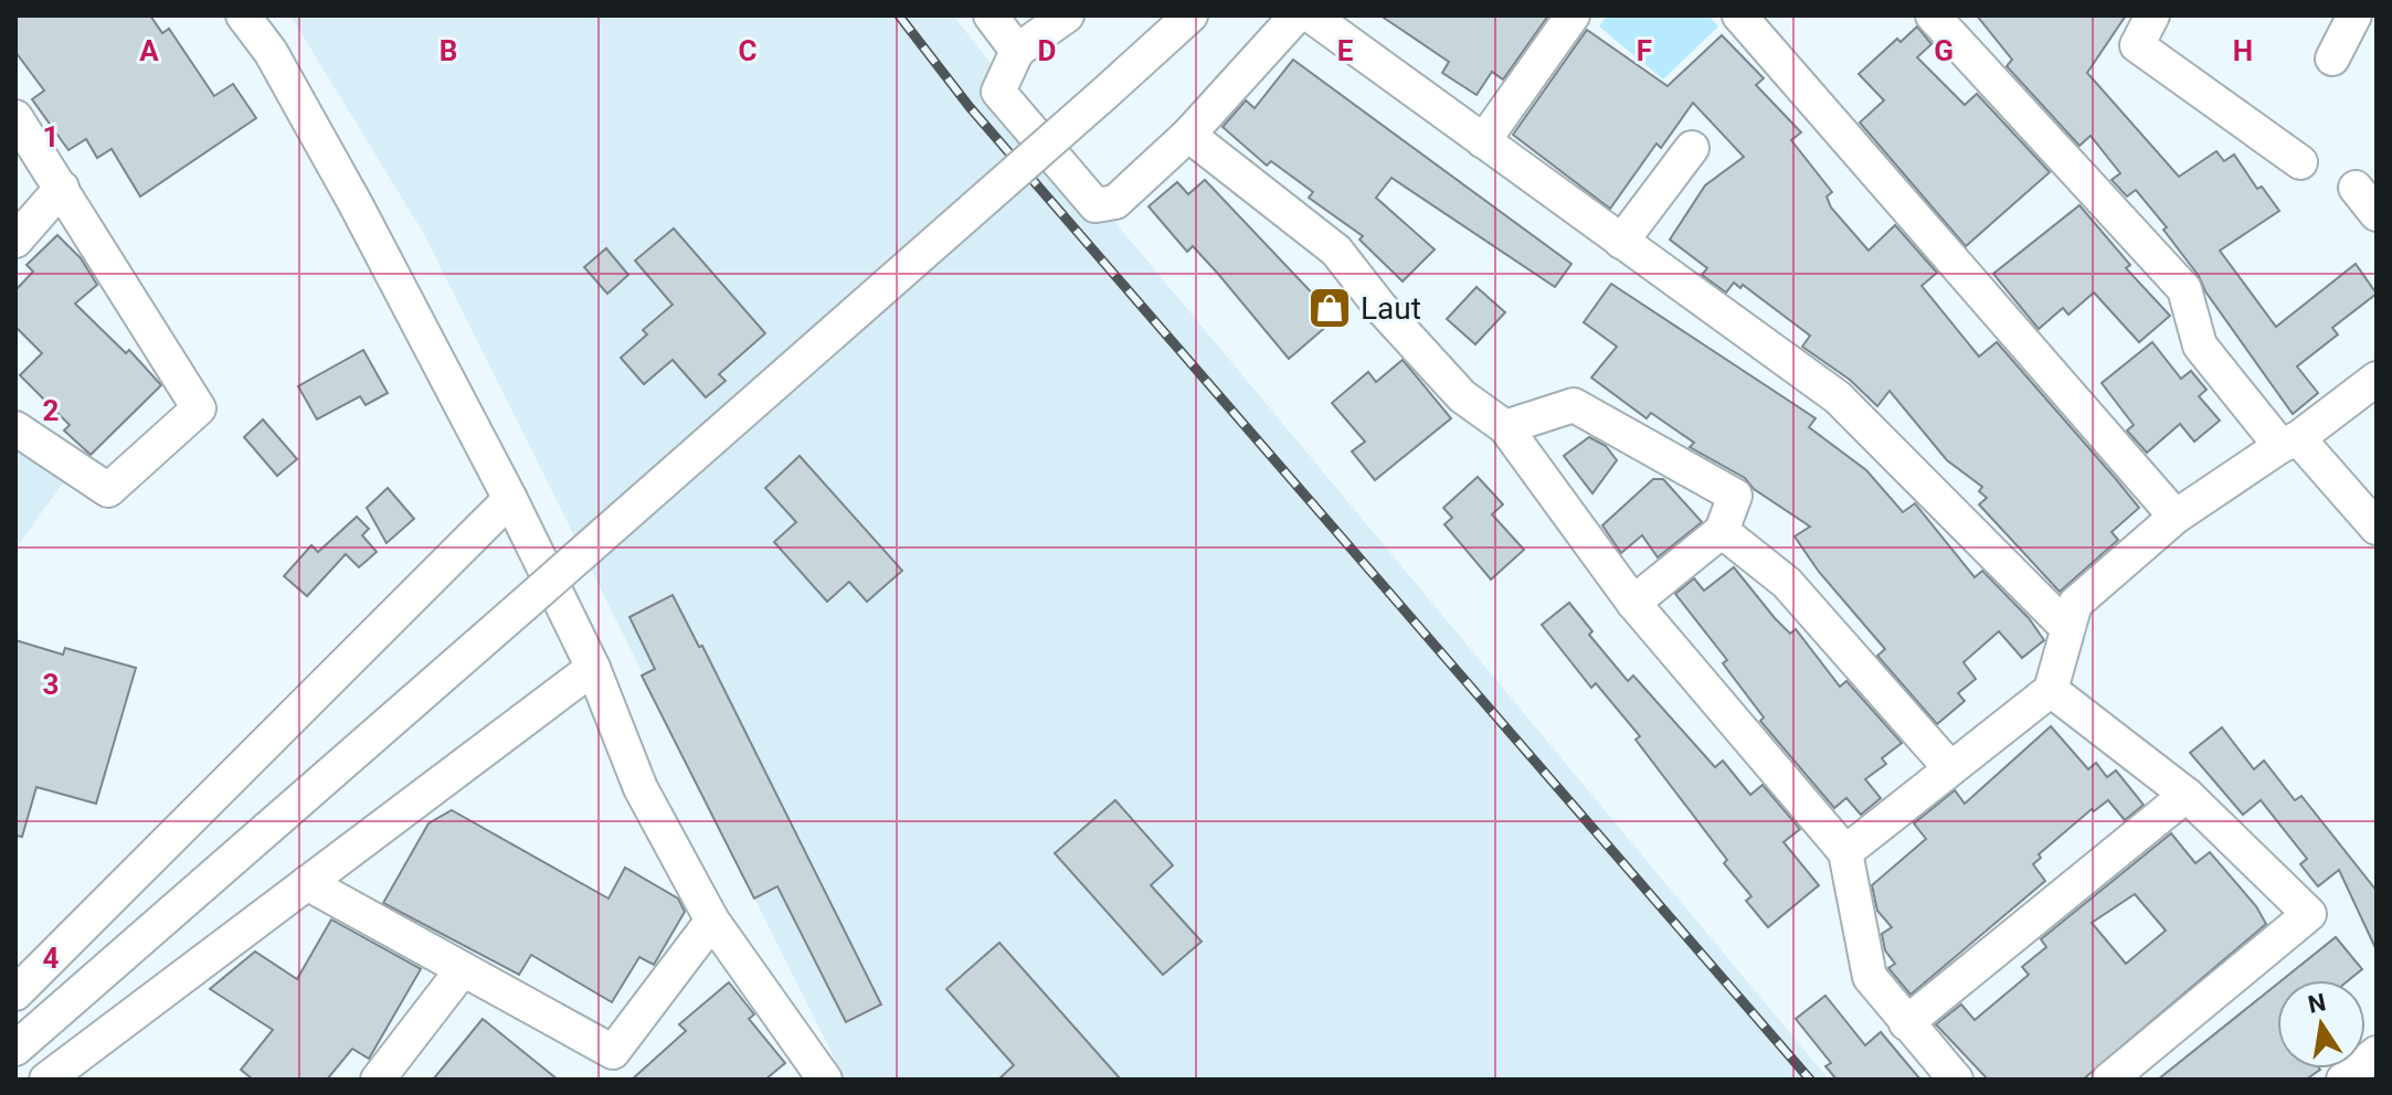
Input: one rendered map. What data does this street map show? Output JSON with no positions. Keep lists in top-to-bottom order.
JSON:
{
  "places": {
    "shop": ["Laut"]
  },
  "north": "top",
  "grid": {
    "columns": [
      "A",
      "B",
      "C",
      "D",
      "E",
      "F",
      "G",
      "H"
    ],
    "rows": [
      "1",
      "2",
      "3",
      "4"
    ]
  }
}
